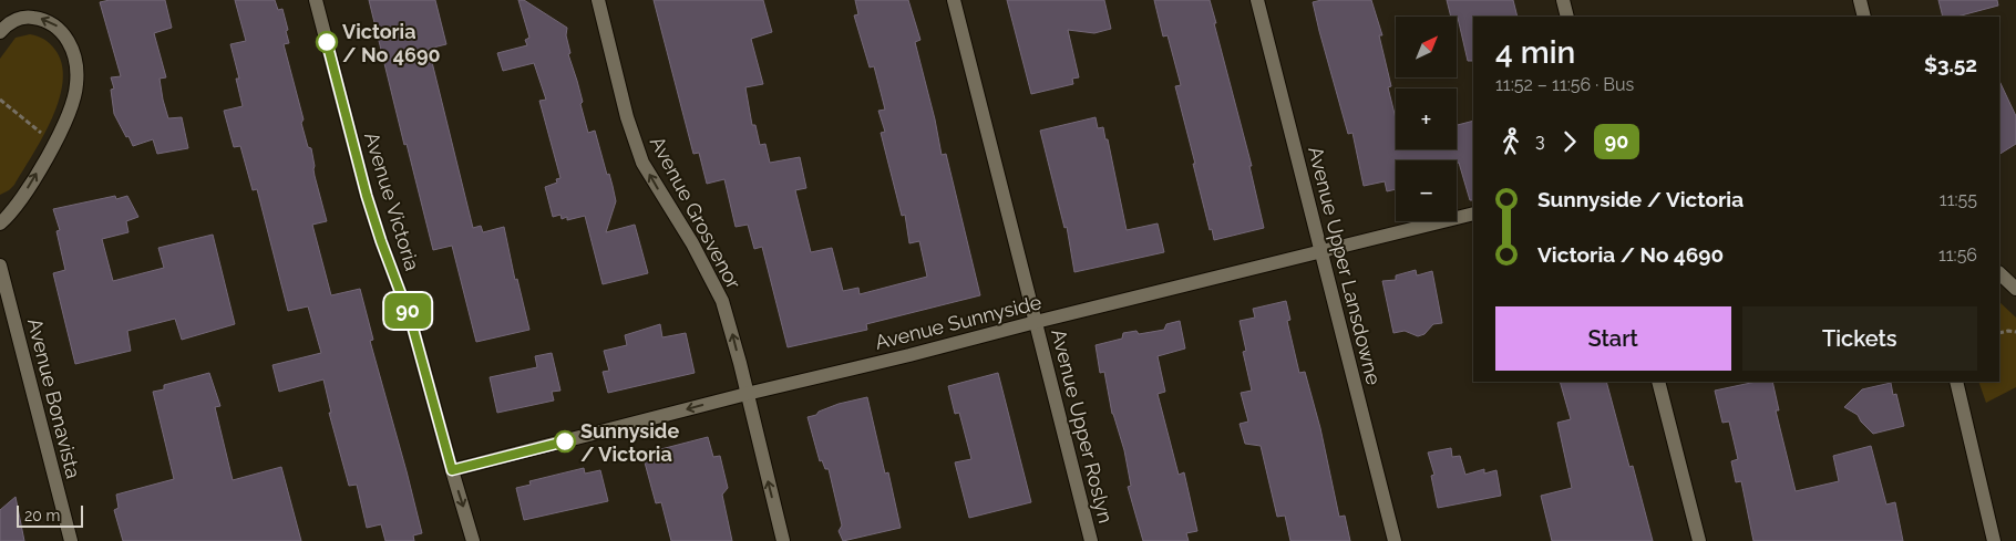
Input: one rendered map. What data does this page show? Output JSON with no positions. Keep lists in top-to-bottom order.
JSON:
{
  "streets": {
    "street": [
      "Avenue Victoria",
      "Avenue Grosvenor",
      "Avenue Upper Lansdowne",
      "Avenue Sunnyside",
      "Avenue Bonavista",
      "Avenue Upper Roslyn"
    ]
  },
  "crossings": [
    ["Avenue Victoria", "Avenue Sunnyside"],
    ["Avenue Grosvenor", "Avenue Sunnyside"],
    ["Avenue Upper Lansdowne", "Avenue Sunnyside"],
    ["Avenue Sunnyside", "Avenue Upper Roslyn"]
  ],
  "one_way": ["Avenue Grosvenor"],
  "places": ["Victoria / No 4690", "Sunnyside / Victoria"],
  "lines": ["bus line 90"],
  "scale_bar": "20 m",
  "north": "top right",
  "page": {
    "on_map": "90",
    "map_buttons": ["+", "−"],
    "heading": ["4 min", "11:52 – 11:56 · Bus", "$3.52"],
    "legs": ["3", "90"],
    "list": [
      {
        "name": "Sunnyside / Victoria",
        "value": "11:55"
      },
      {
        "name": "Victoria / No 4690",
        "value": "11:56"
      }
    ],
    "buttons": ["Start", "Tickets"],
    "scale": "20 m"
  }
}
